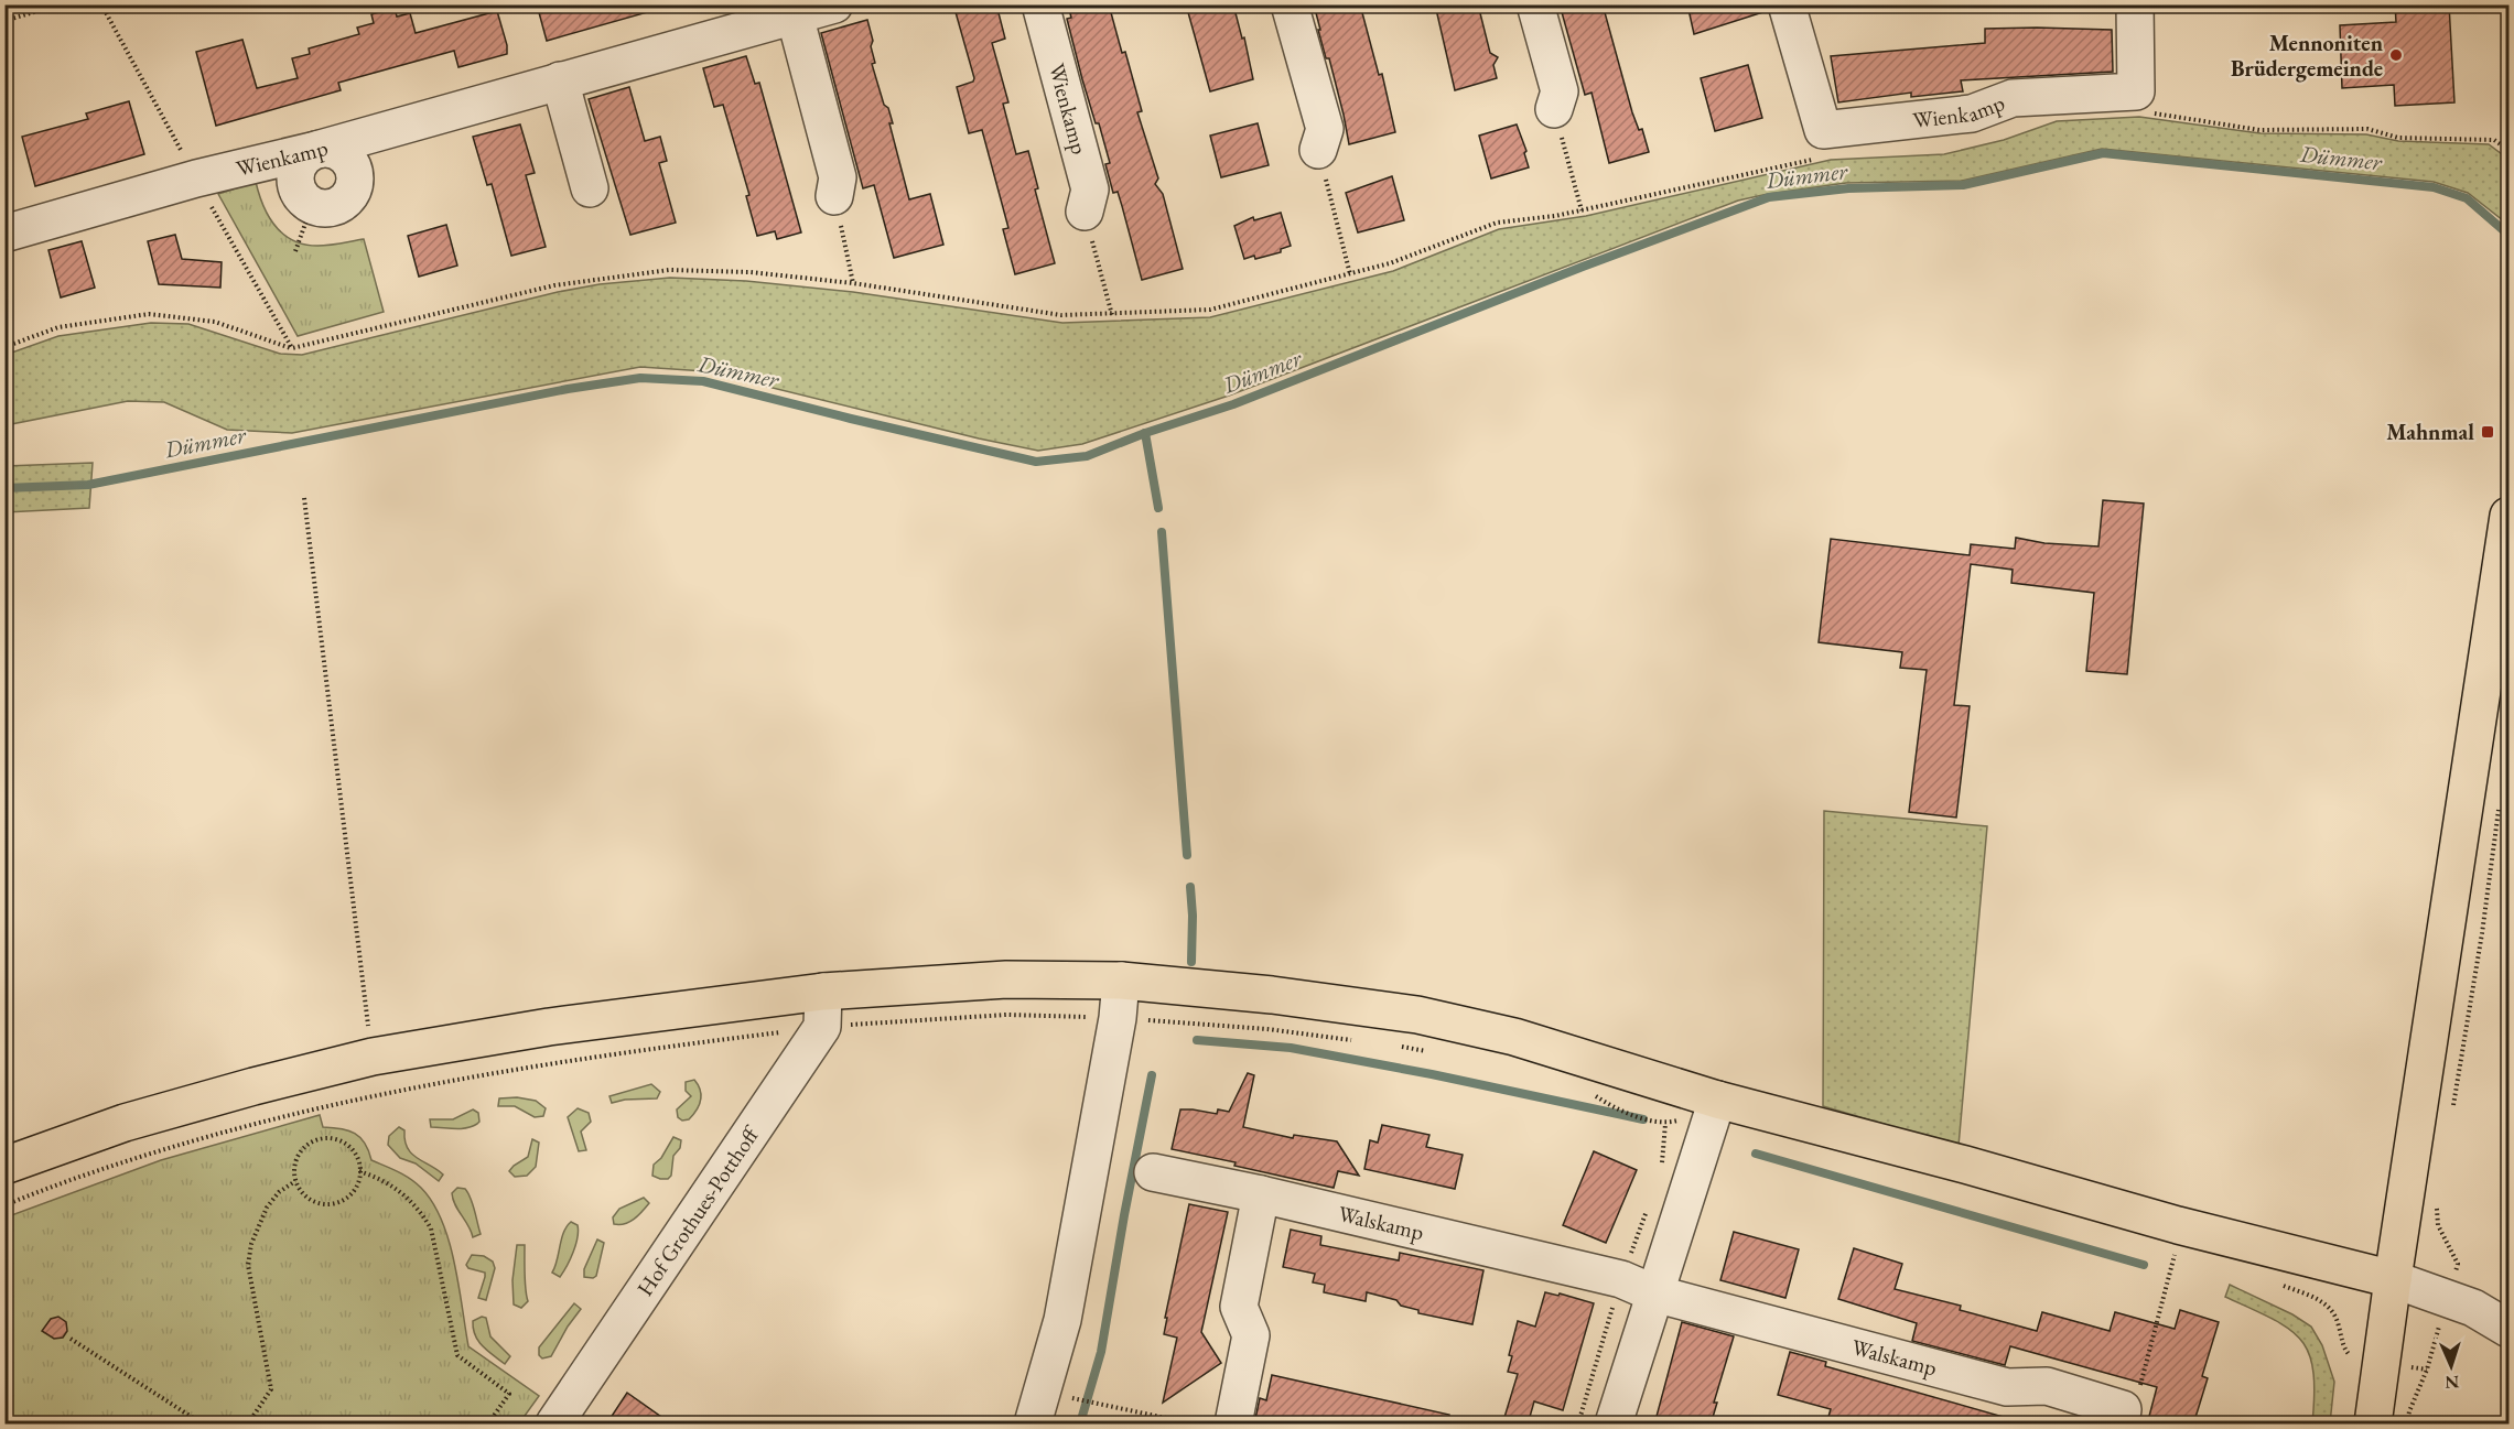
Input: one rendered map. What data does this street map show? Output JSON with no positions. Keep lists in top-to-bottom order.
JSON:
{
  "streets": {
    "street": ["Wienkamp", "Hof Grothues-Potthoff", "Walskamp"]
  },
  "water": ["Dümmer"],
  "places": {
    "other": ["Mennoniten Brüdergemeinde"],
    "transit": ["Mahnmal"]
  },
  "north": "bottom"
}
